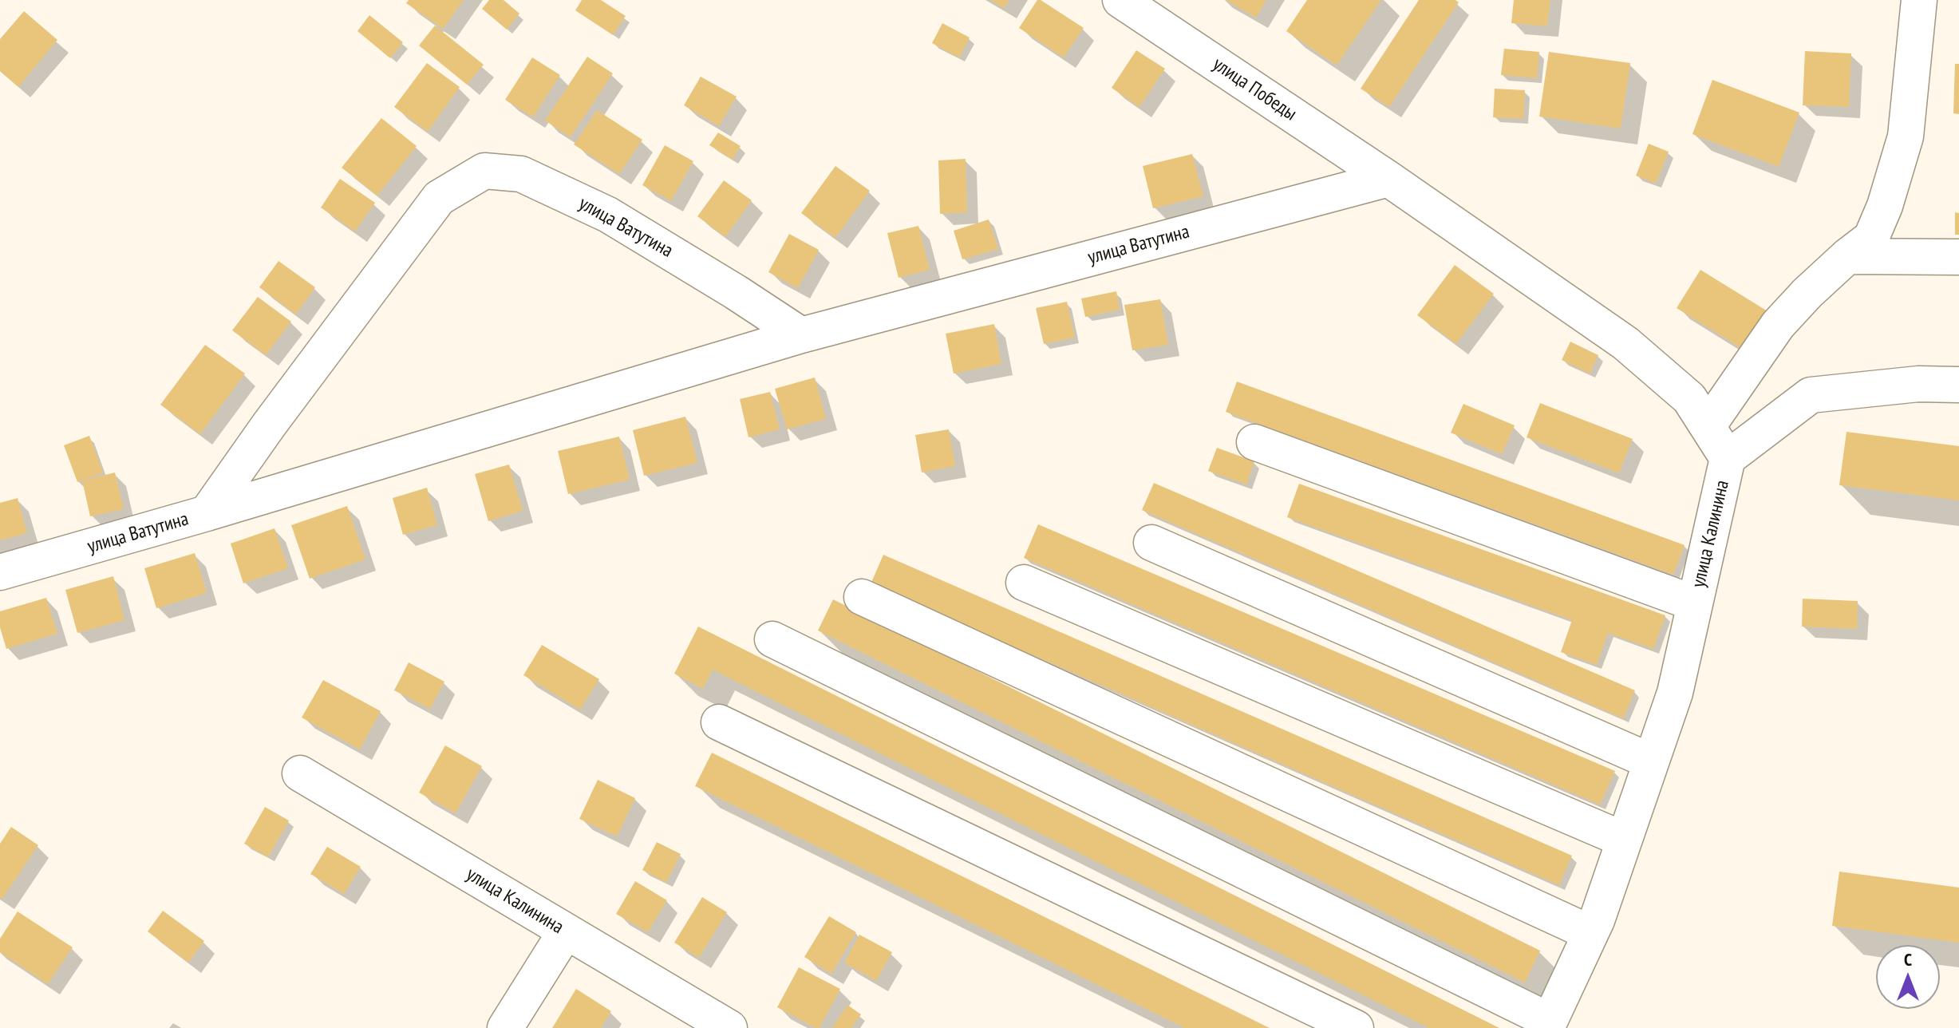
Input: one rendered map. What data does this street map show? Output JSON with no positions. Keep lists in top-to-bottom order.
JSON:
{
  "streets": {
    "street": ["улица Победы", "улица Ватутина", "улица Калинина"]
  },
  "crossings": [
    ["улица Победы", "улица Ватутина"],
    ["улица Победы", "улица Калинина"],
    ["улица Ватутина", "улица Калинина"]
  ],
  "north": "top"
}
